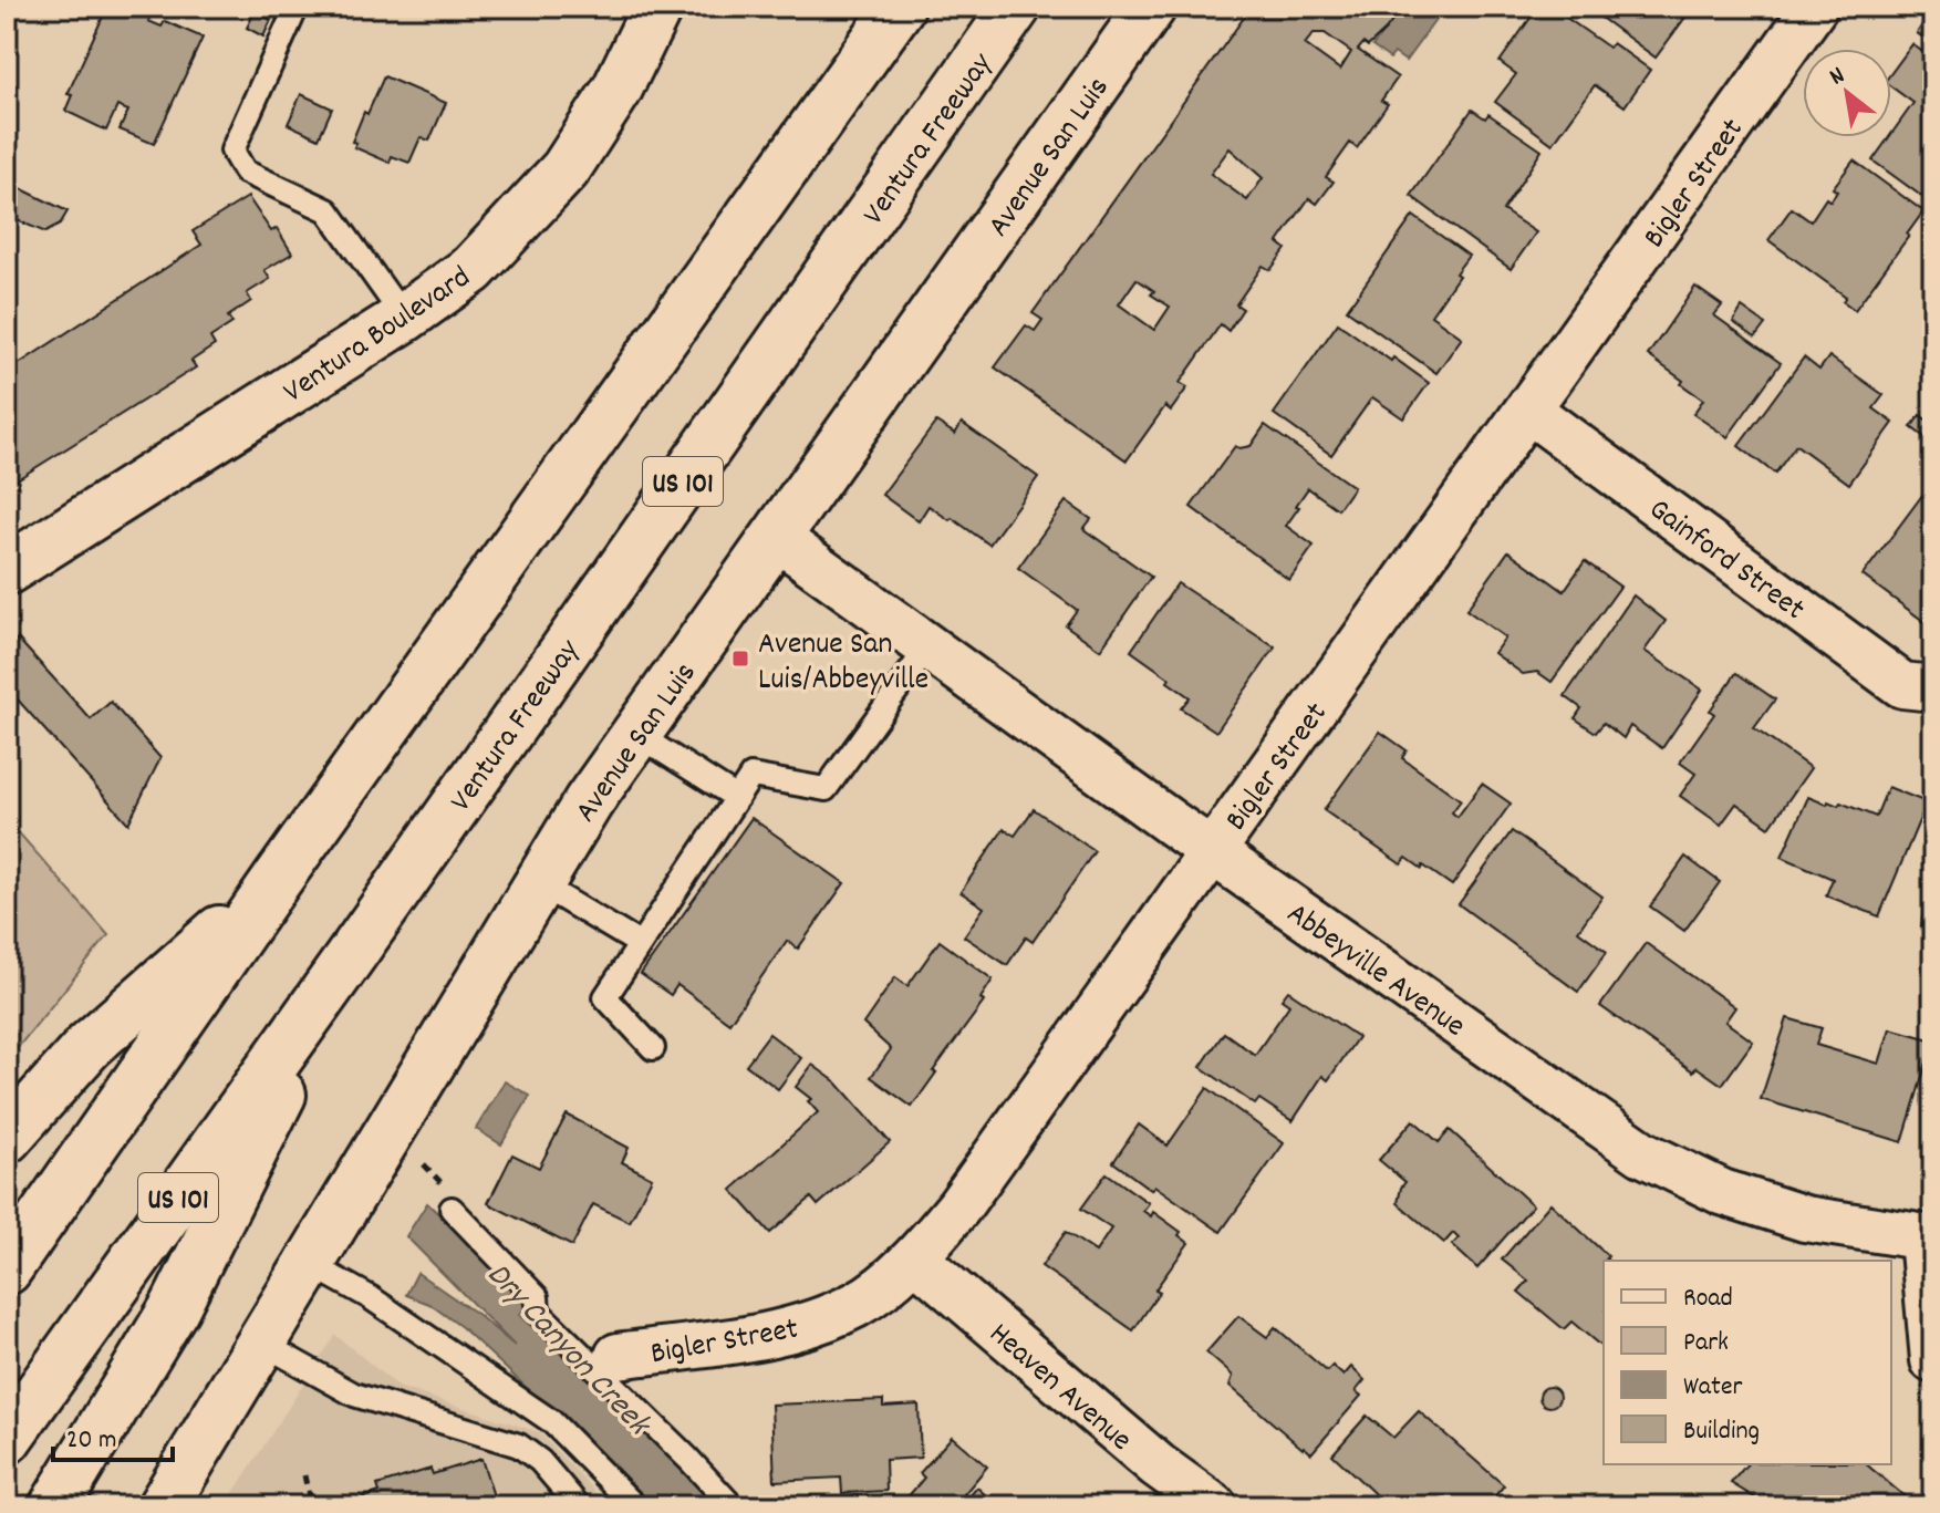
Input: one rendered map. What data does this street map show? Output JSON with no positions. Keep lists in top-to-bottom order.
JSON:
{
  "streets": {
    "main road": [
      "Ventura Freeway",
      "Avenue San Luis",
      "Ventura Boulevard",
      "US 101"
    ],
    "street": [
      "Bigler Street",
      "Gainford Street",
      "Abbeyville Avenue",
      "Heaven Avenue"
    ]
  },
  "crossings": [
    ["Avenue San Luis", "Abbeyville Avenue"],
    ["Bigler Street", "Gainford Street"],
    ["Bigler Street", "Abbeyville Avenue"],
    ["Bigler Street", "Heaven Avenue"]
  ],
  "water": ["Dry Canyon Creek"],
  "places": {
    "transit": ["Avenue San Luis/Abbeyville"]
  },
  "legend": [
    "Road",
    "Park",
    "Water",
    "Building"
  ],
  "scale_bar": "20 m",
  "north": "top left"
}
